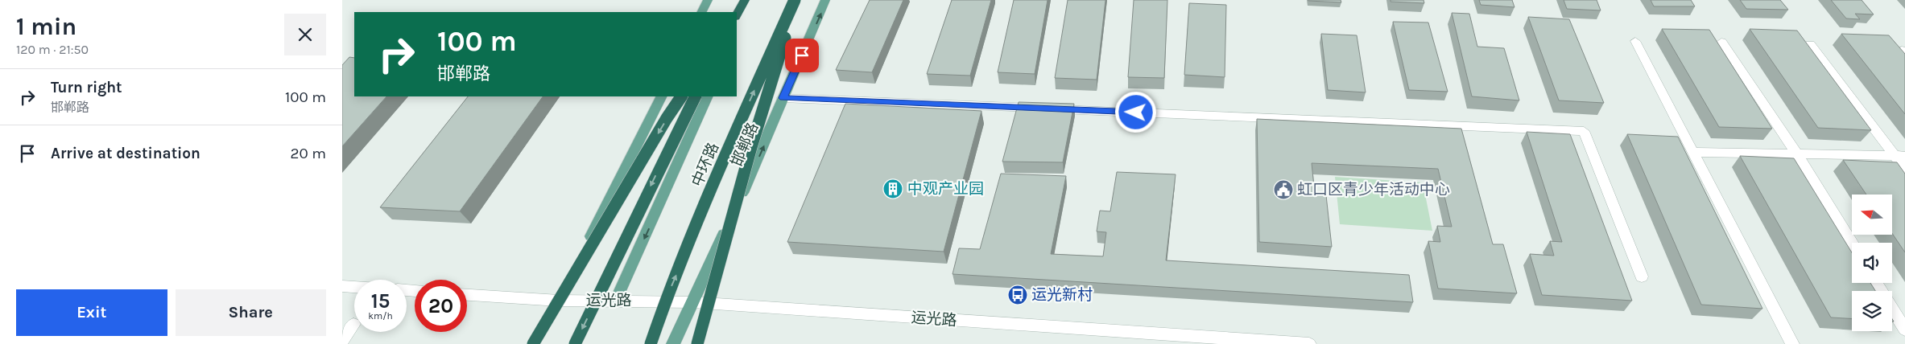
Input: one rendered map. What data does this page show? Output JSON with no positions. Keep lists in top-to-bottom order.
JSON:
{
  "streets": {
    "highway": ["中环路"],
    "main road": ["邯郸路"],
    "street": ["运光路"]
  },
  "crossings": [
    ["邯郸路", "运光路"]
  ],
  "places": {
    "building": ["中观产业园"],
    "public building": ["虹口区青少年活动中心"],
    "bus stop": ["运光新村"]
  },
  "north": "left",
  "page": {
    "heading": ["1 min", "120 m · 21:50"],
    "turn": ["100 m", "邯郸路"],
    "list": [
      {
        "name": "Turn right",
        "note": "邯郸路",
        "value": "100 m"
      },
      {
        "name": "Arrive at destination",
        "value": "20 m"
      }
    ],
    "speed": "15 km/h",
    "limit": "20",
    "buttons": ["Exit", "Share"]
  }
}
